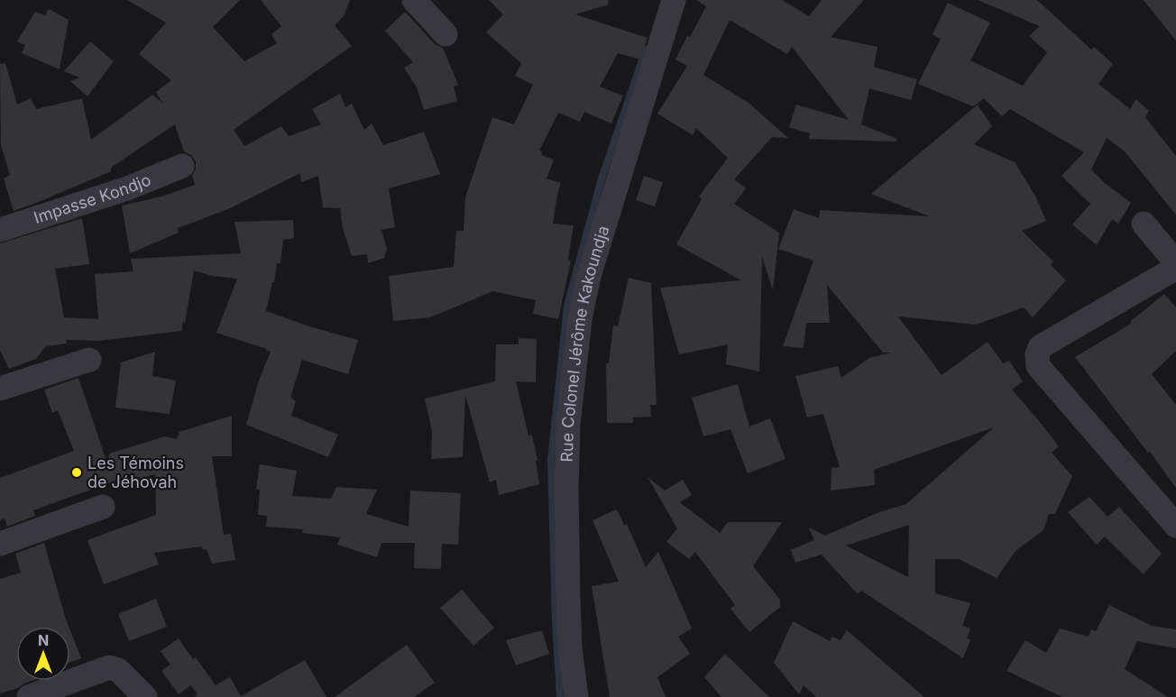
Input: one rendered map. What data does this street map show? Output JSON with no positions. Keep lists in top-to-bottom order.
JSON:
{
  "streets": {
    "street": ["Impasse Kondjo", "Rue Colonel Jérôme Kakoundja"]
  },
  "places": ["Les Témoins de Jéhovah"],
  "north": "top"
}
